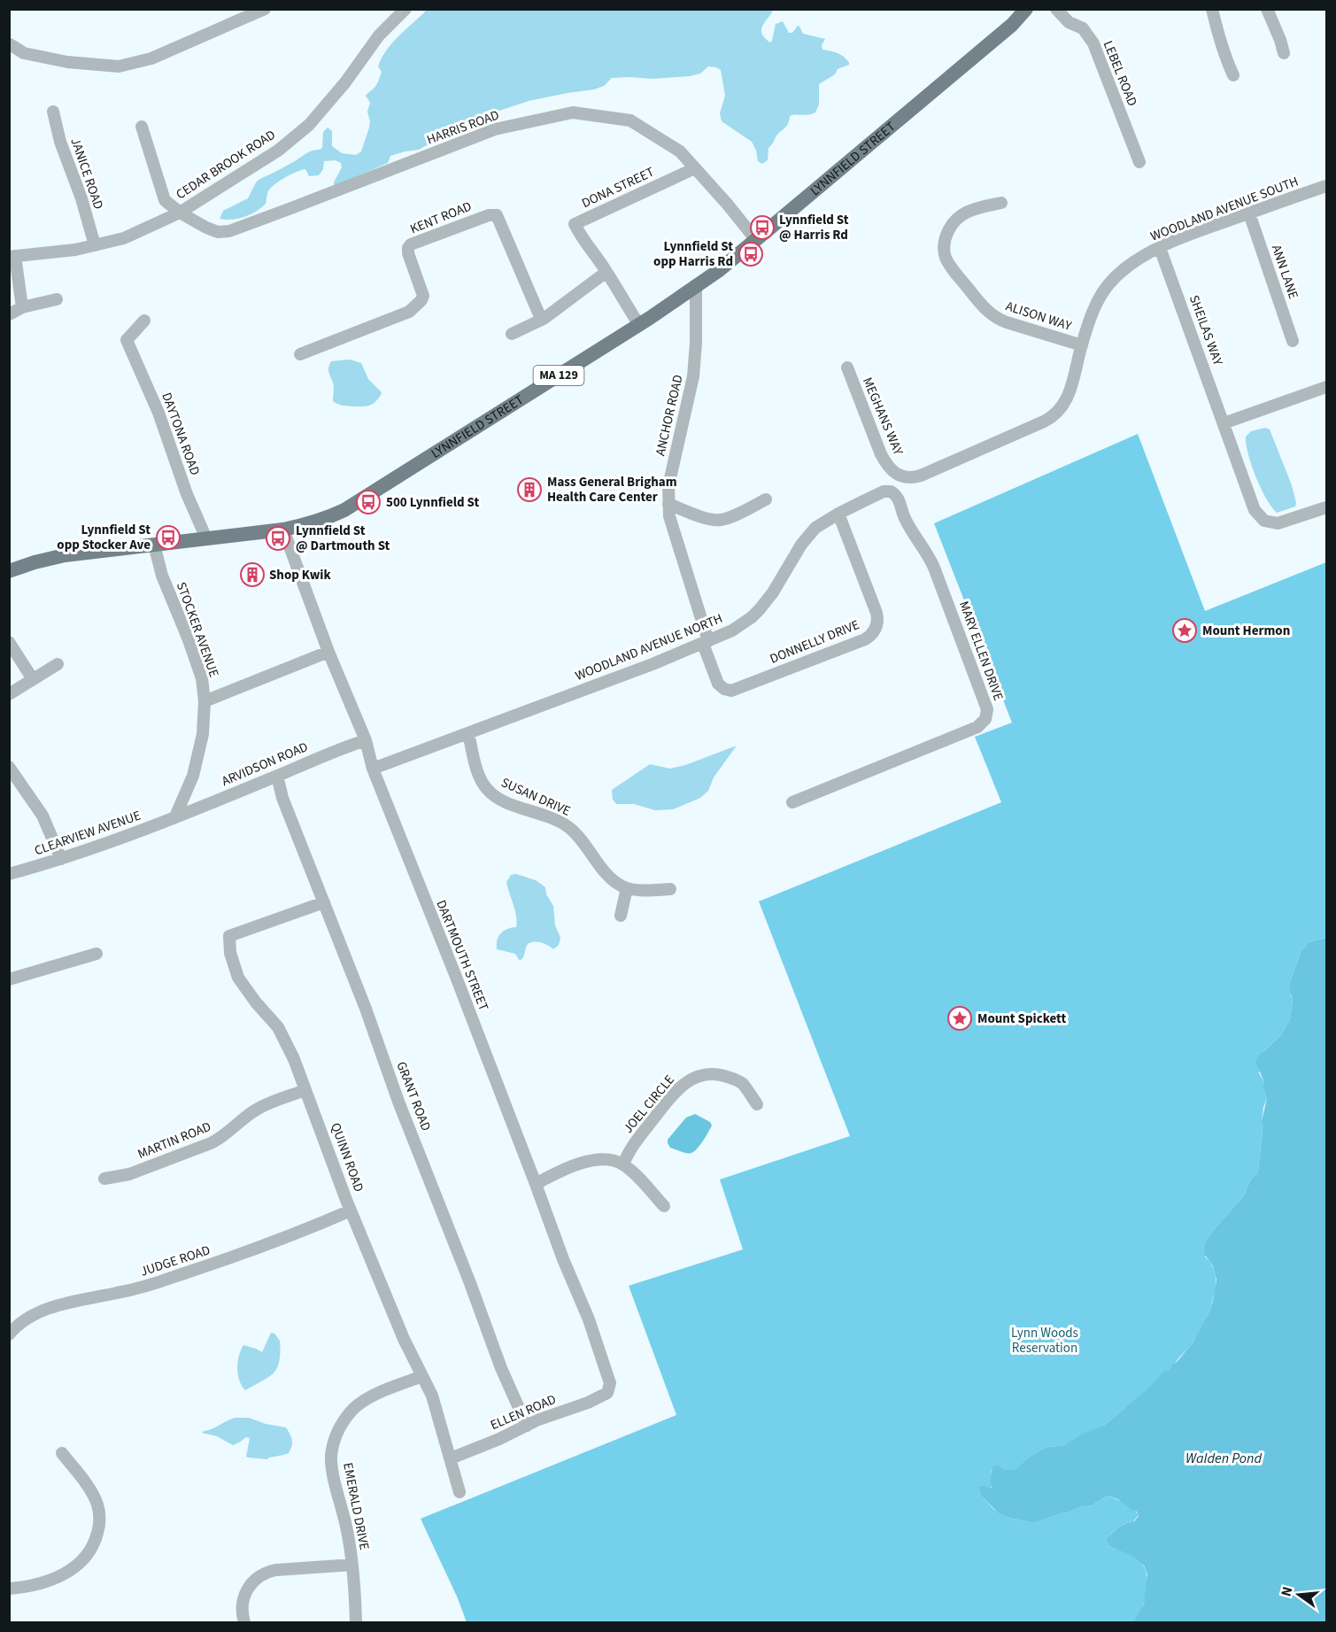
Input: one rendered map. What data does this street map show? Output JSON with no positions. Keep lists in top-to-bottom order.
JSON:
{
  "streets": {
    "main road": ["LYNNFIELD STREET", "MA 129"],
    "street": [
      "LEBEL ROAD",
      "HARRIS ROAD",
      "CEDAR BROOK ROAD",
      "JANICE ROAD",
      "DONA STREET",
      "WOODLAND AVENUE SOUTH",
      "KENT ROAD",
      "ANN LANE",
      "ALISON WAY",
      "SHEILAS WAY",
      "ANCHOR ROAD",
      "MEGHANS WAY",
      "DAYTONA ROAD",
      "STOCKER AVENUE",
      "DONNELLY DRIVE",
      "WOODLAND AVENUE NORTH",
      "MARY ELLEN DRIVE",
      "ARVIDSON ROAD",
      "SUSAN DRIVE",
      "CLEARVIEW AVENUE",
      "DARTMOUTH STREET",
      "GRANT ROAD",
      "JOEL CIRCLE",
      "MARTIN ROAD",
      "QUINN ROAD",
      "JUDGE ROAD",
      "ELLEN ROAD",
      "EMERALD DRIVE"
    ]
  },
  "crossings": [
    ["HARRIS ROAD", "LYNNFIELD STREET"],
    ["HARRIS ROAD", "CEDAR BROOK ROAD"],
    ["HARRIS ROAD", "DONA STREET"],
    ["LYNNFIELD STREET", "DONA STREET"],
    ["LYNNFIELD STREET", "ANCHOR ROAD"],
    ["LYNNFIELD STREET", "DAYTONA ROAD"],
    ["LYNNFIELD STREET", "STOCKER AVENUE"],
    ["LYNNFIELD STREET", "DARTMOUTH STREET"],
    ["CEDAR BROOK ROAD", "JANICE ROAD"],
    ["WOODLAND AVENUE SOUTH", "ANN LANE"],
    ["WOODLAND AVENUE SOUTH", "ALISON WAY"],
    ["WOODLAND AVENUE SOUTH", "SHEILAS WAY"],
    ["WOODLAND AVENUE SOUTH", "MEGHANS WAY"],
    ["ANCHOR ROAD", "DONNELLY DRIVE"],
    ["ANCHOR ROAD", "WOODLAND AVENUE NORTH"],
    ["STOCKER AVENUE", "ARVIDSON ROAD"],
    ["STOCKER AVENUE", "CLEARVIEW AVENUE"],
    ["DONNELLY DRIVE", "WOODLAND AVENUE NORTH"],
    ["WOODLAND AVENUE NORTH", "MARY ELLEN DRIVE"],
    ["WOODLAND AVENUE NORTH", "SUSAN DRIVE"],
    ["WOODLAND AVENUE NORTH", "DARTMOUTH STREET"],
    ["ARVIDSON ROAD", "CLEARVIEW AVENUE"],
    ["ARVIDSON ROAD", "DARTMOUTH STREET"],
    ["ARVIDSON ROAD", "GRANT ROAD"],
    ["DARTMOUTH STREET", "ELLEN ROAD"],
    ["GRANT ROAD", "QUINN ROAD"],
    ["GRANT ROAD", "ELLEN ROAD"],
    ["MARTIN ROAD", "QUINN ROAD"],
    ["QUINN ROAD", "JUDGE ROAD"],
    ["QUINN ROAD", "ELLEN ROAD"],
    ["QUINN ROAD", "EMERALD DRIVE"]
  ],
  "water": ["Walden Pond"],
  "parks": ["Lynn Woods Reservation"],
  "places": {
    "bus stop": [
      "Lynnfield St @ Harris Rd",
      "Lynnfield St opp Harris Rd",
      "500 Lynnfield St",
      "Lynnfield St opp Stocker Ave",
      "Lynnfield St @ Dartmouth St"
    ],
    "building": ["Mass General Brigham Health Care Center", "Shop Kwik"],
    "place": ["Mount Hermon", "Mount Spickett"]
  },
  "north": "left"
}
